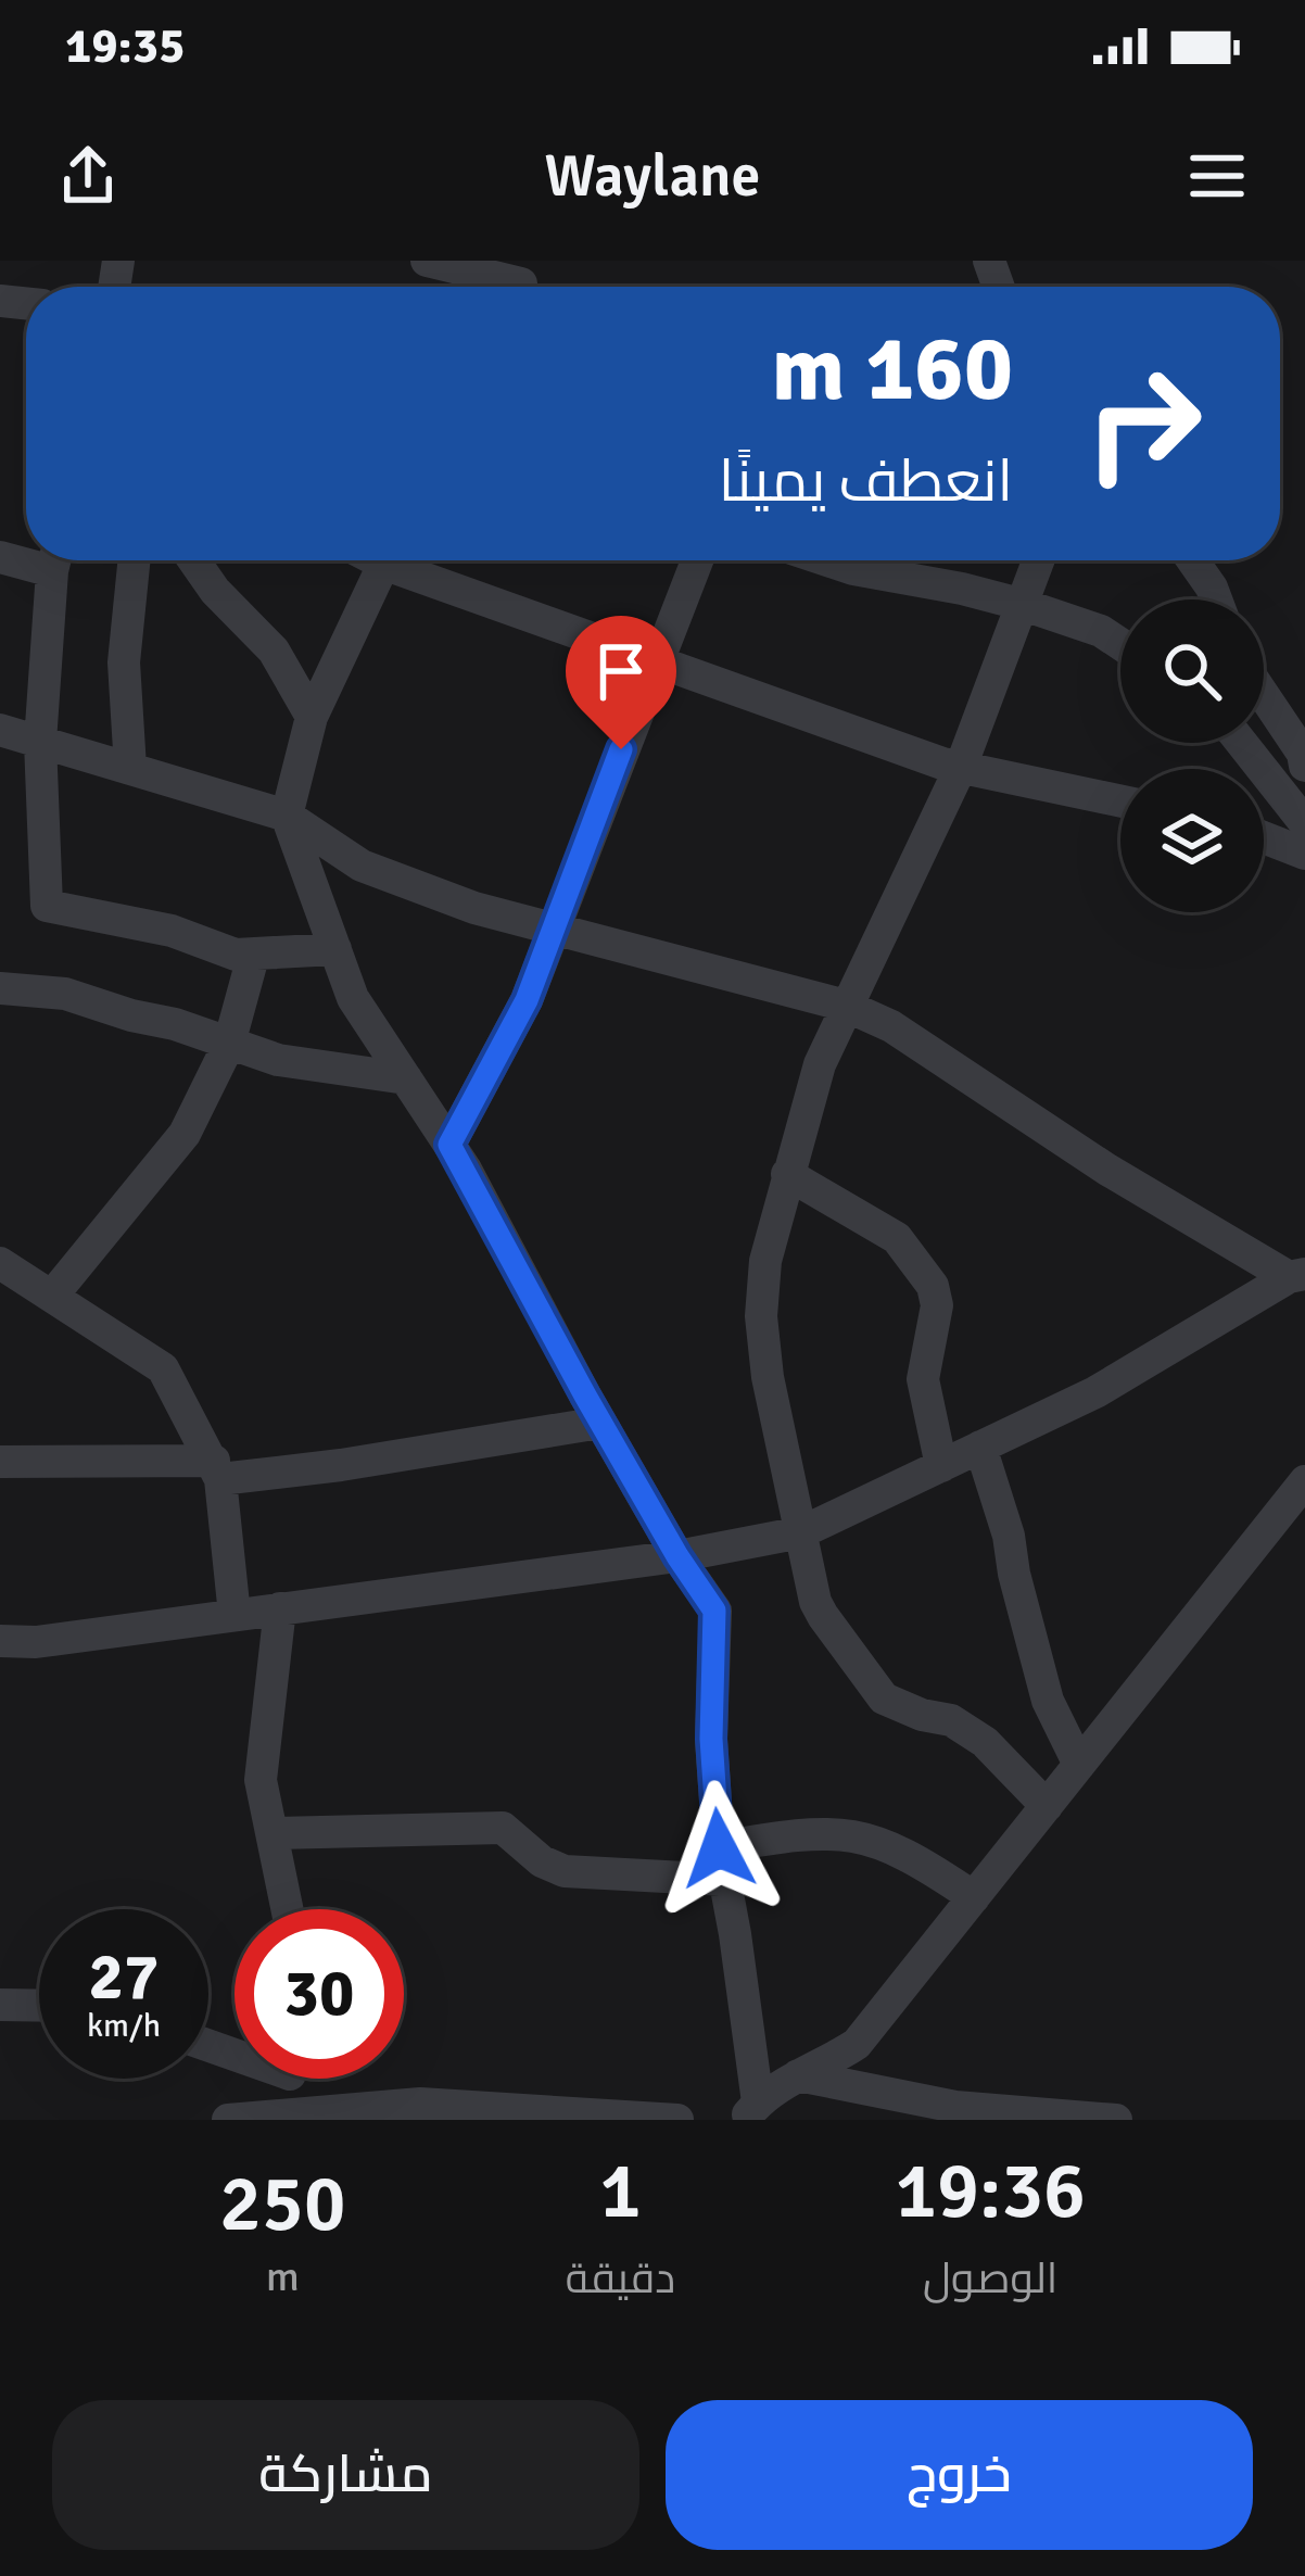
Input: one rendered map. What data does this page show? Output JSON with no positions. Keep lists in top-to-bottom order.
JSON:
{
  "page": {
    "status": "19:35",
    "header": "Waylane",
    "turn": ["160 m", "انعطف يمينًا"],
    "speed": "27 km/h",
    "limit": "30",
    "eta": [
      "19:36",
      "الوصول",
      "1",
      "دقيقة",
      "250",
      "m"
    ],
    "buttons": ["خروج", "مشاركة"]
  }
}
